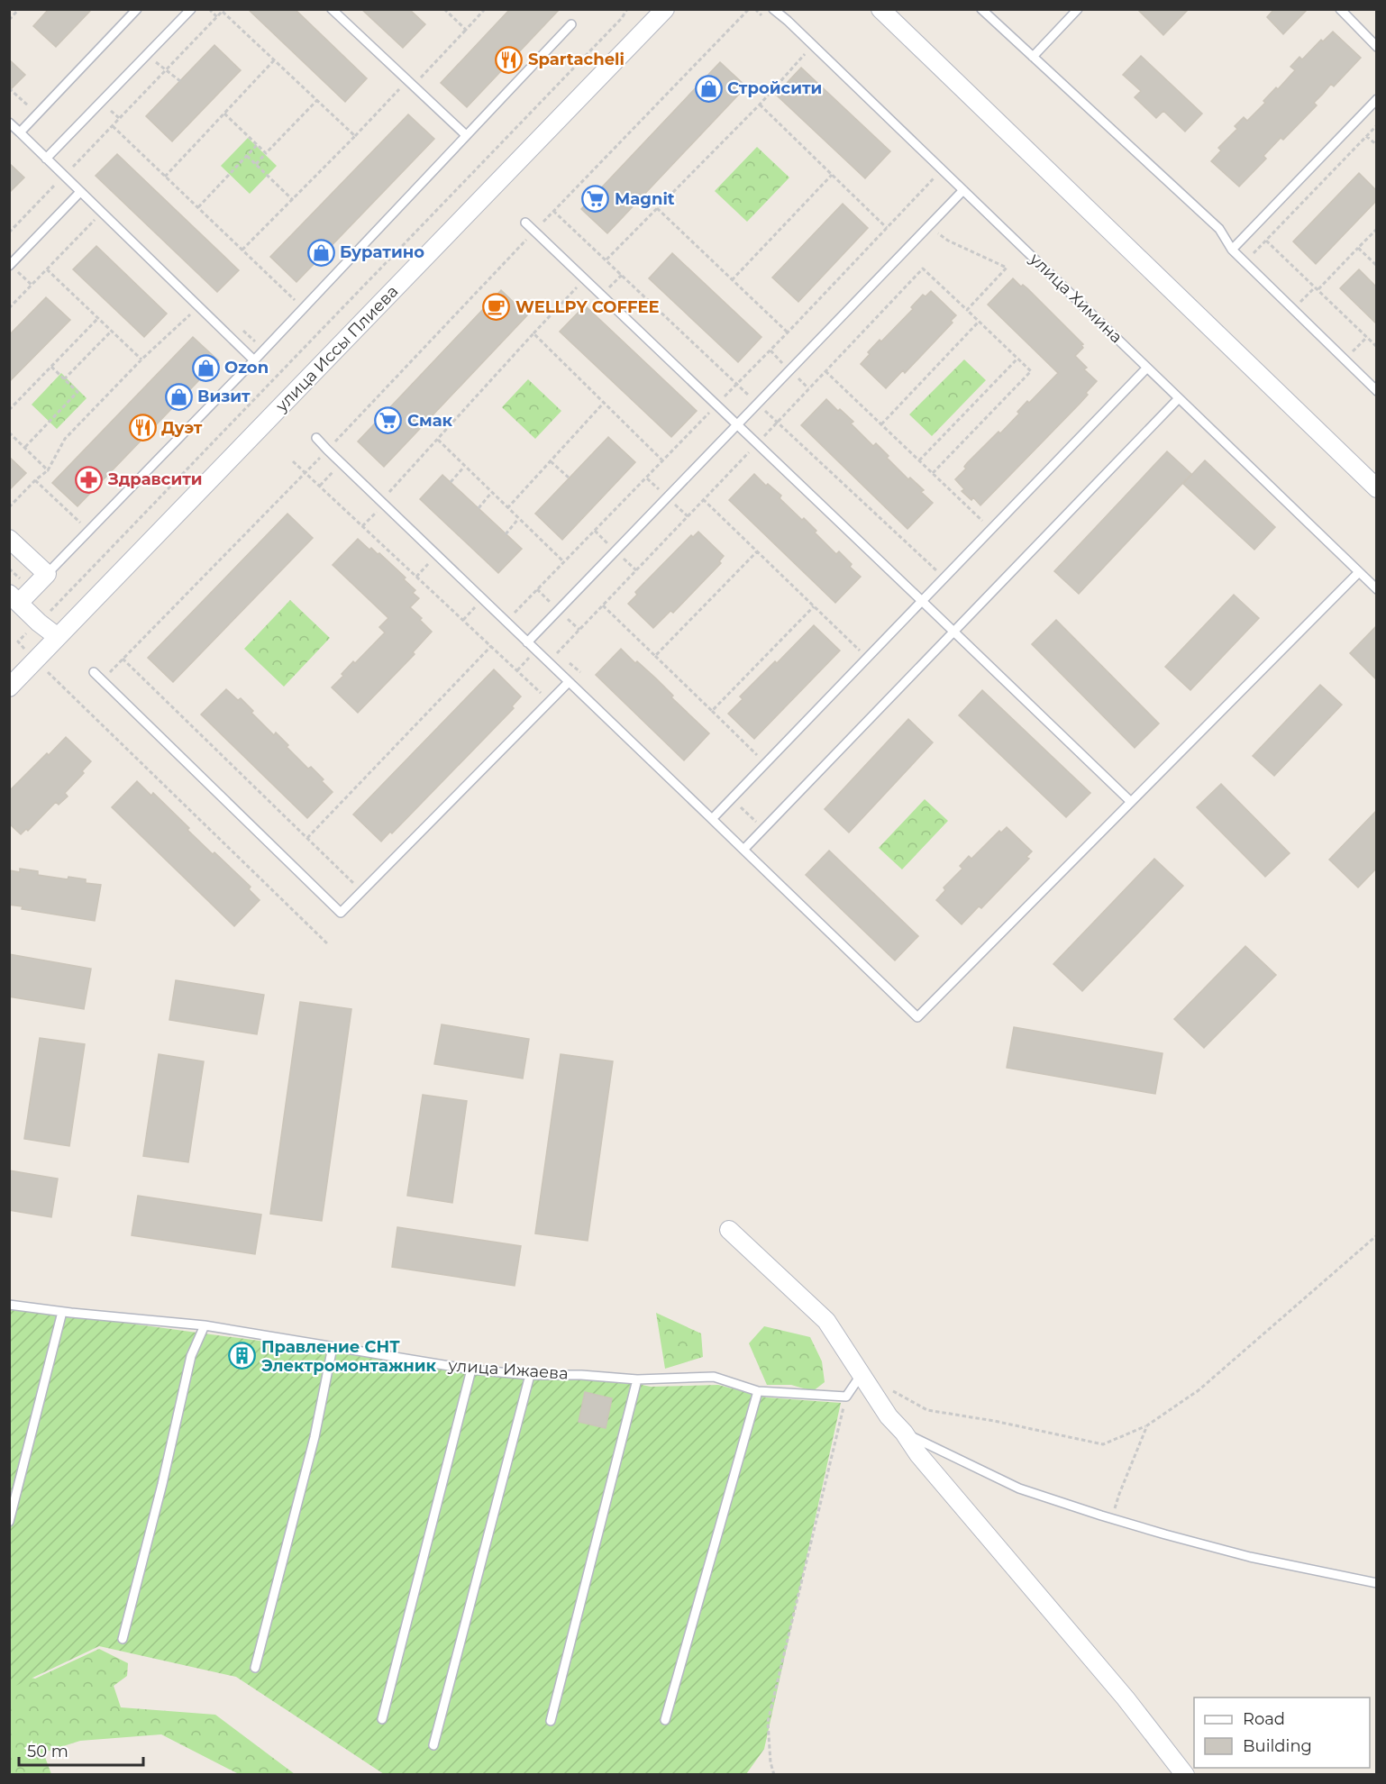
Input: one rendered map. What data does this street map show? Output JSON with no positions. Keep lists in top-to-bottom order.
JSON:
{
  "streets": {
    "street": ["улица Иссы Плиева"],
    "lane": ["улица Химина", "улица Ижаева"]
  },
  "places": {
    "restaurant": ["Spartacheli", "Дуэт"],
    "shop": [
      "Стройсити",
      "Буратино",
      "Ozon",
      "Визит"
    ],
    "supermarket": ["Magnit", "Смак"],
    "cafe": ["WELLPY COFFEE"],
    "pharmacy": ["Здравсити"],
    "building": ["Правление СНТ Электромонтажник"]
  },
  "legend": ["Road", "Building"],
  "scale_bar": "50 m"
}
